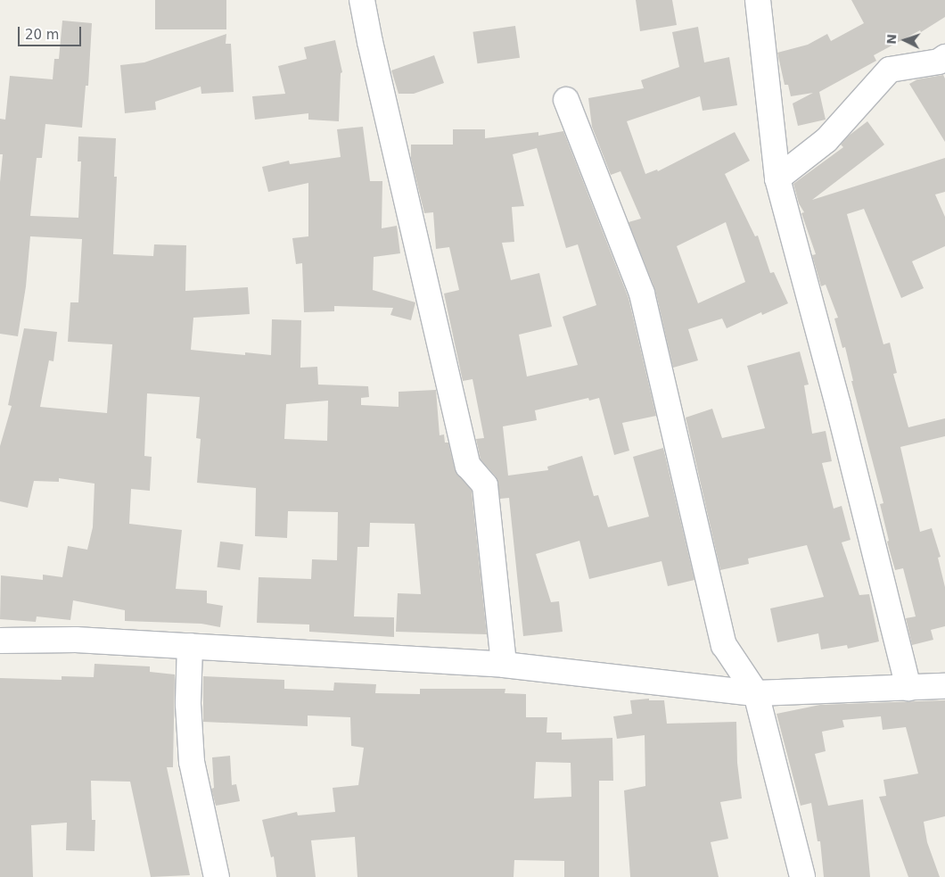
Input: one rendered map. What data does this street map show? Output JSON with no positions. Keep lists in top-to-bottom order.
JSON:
{
  "scale_bar": "20 m",
  "north": "left"
}
